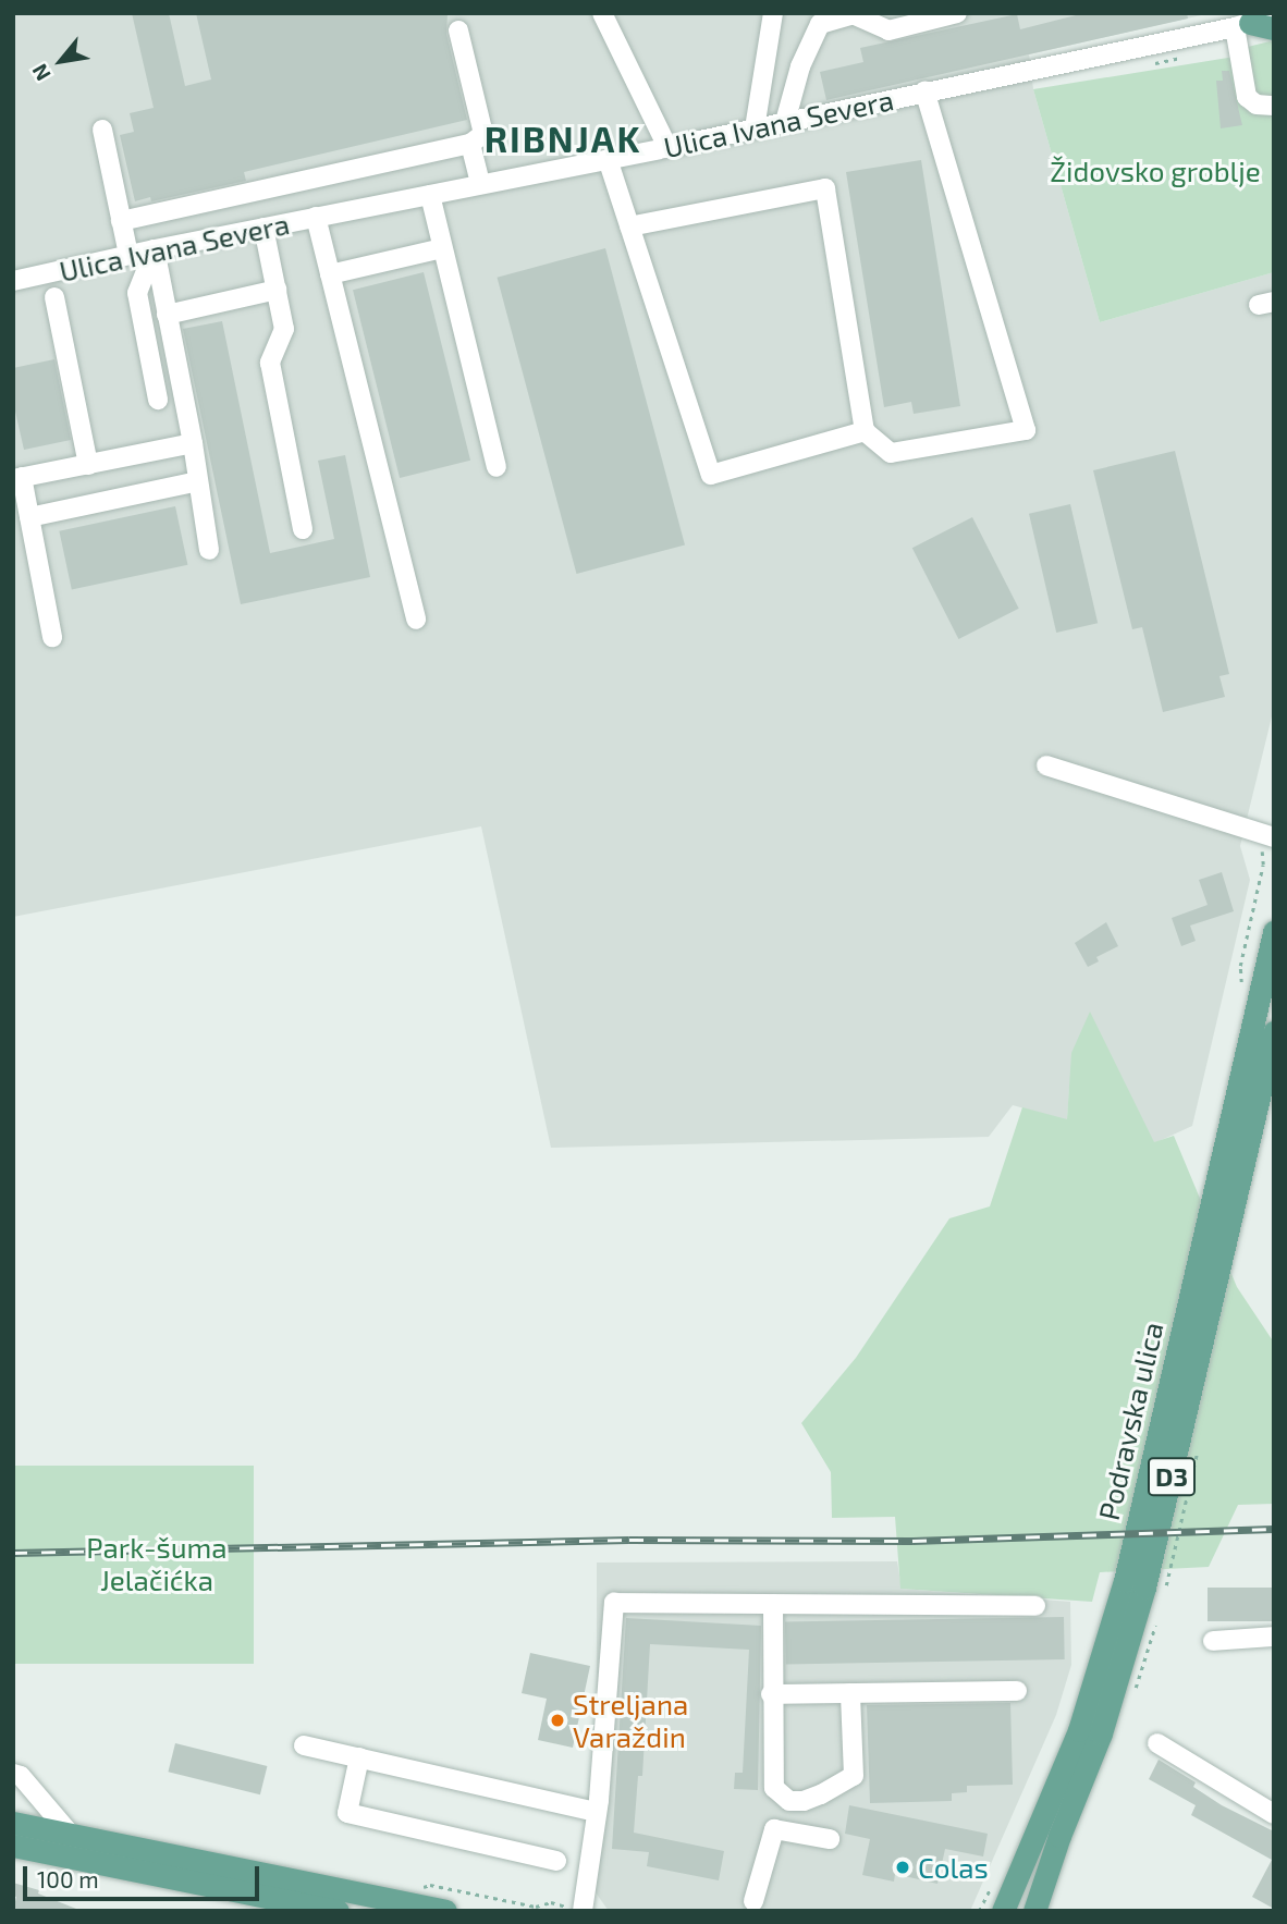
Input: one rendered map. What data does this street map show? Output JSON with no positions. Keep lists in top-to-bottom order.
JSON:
{
  "streets": {
    "main road": ["Podravska ulica", "D3"],
    "street": ["Ulica Ivana Severa"]
  },
  "districts": ["RIBNJAK"],
  "parks": ["Židovsko groblje", "Park-šuma Jelačićka"],
  "places": ["Streljana Varaždin", "Colas"],
  "scale_bar": "100 m",
  "north": "bottom left"
}
